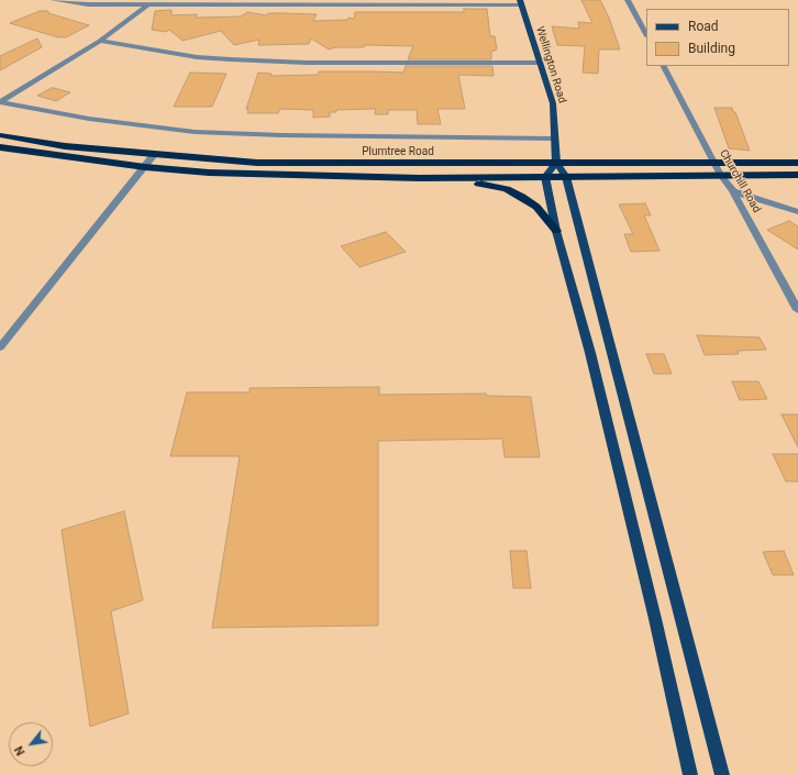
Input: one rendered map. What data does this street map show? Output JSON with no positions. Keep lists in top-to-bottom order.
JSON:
{
  "streets": {
    "highway": ["Plumtree Road"],
    "main road": ["Wellington Road"],
    "street": ["Churchill Road"]
  },
  "crossings": [
    ["Wellington Road", "Plumtree Road"],
    ["Plumtree Road", "Churchill Road"]
  ],
  "legend": ["Road", "Building"],
  "north": "bottom left"
}
